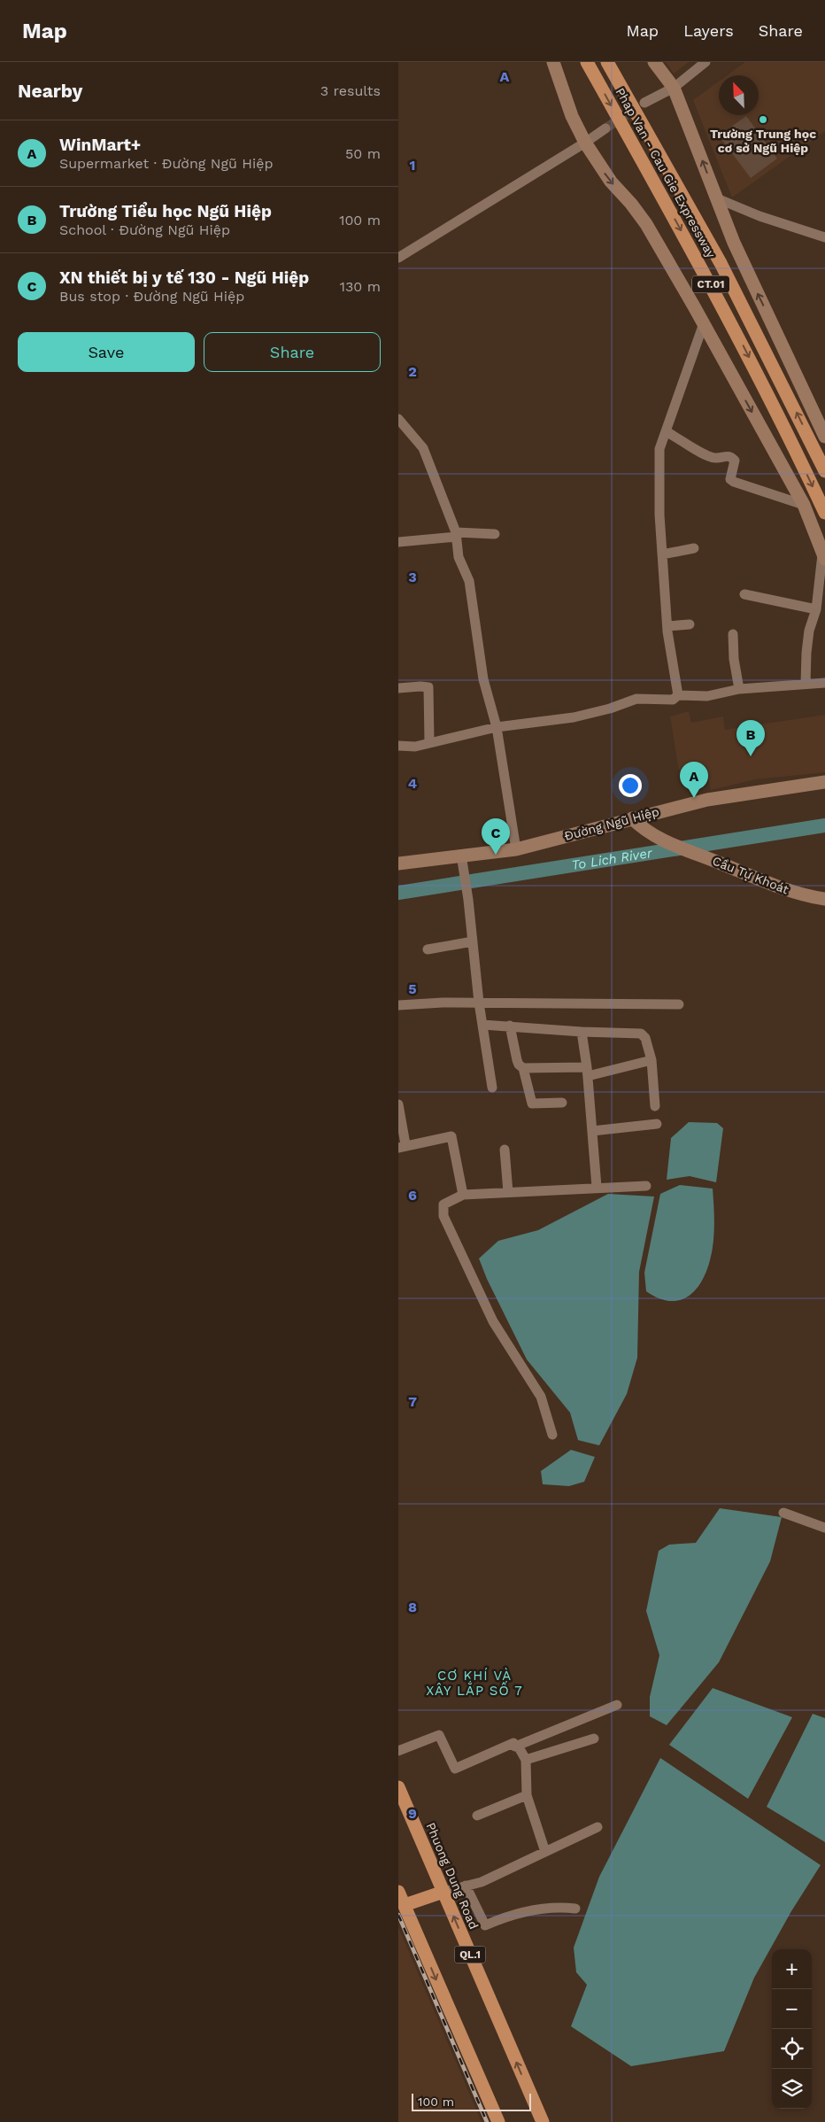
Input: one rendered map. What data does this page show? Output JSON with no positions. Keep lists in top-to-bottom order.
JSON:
{
  "streets": {
    "highway": [
      "Phap Van - Cau Gie Expressway",
      "CT.01",
      "Phuong Dung Road",
      "QL.1"
    ],
    "street": ["Đường Ngũ Hiệp", "Cầu Tự Khoát"]
  },
  "crossings": [
    ["Đường Ngũ Hiệp", "Cầu Tự Khoát"]
  ],
  "districts": ["CƠ KHÍ VÀ XÂY LẮP SỐ 7"],
  "water": ["To Lich River"],
  "places": ["Trường Trung học cơ sở Ngũ Hiệp"],
  "scale_bar": "100 m",
  "north": "top left",
  "page": {
    "header": "Map",
    "nav": ["Map", "Layers", "Share"],
    "heading": ["Nearby", "3 results"],
    "list": [
      {
        "mark": "A",
        "name": "WinMart+",
        "note": "Supermarket · Đường Ngũ Hiệp",
        "value": "50 m"
      },
      {
        "mark": "B",
        "name": "Trường Tiểu học Ngũ Hiệp",
        "note": "School · Đường Ngũ Hiệp",
        "value": "100 m"
      },
      {
        "mark": "C",
        "name": "XN thiết bị y tế 130 - Ngũ Hiệp",
        "note": "Bus stop · Đường Ngũ Hiệp",
        "value": "130 m"
      }
    ],
    "buttons": ["Save", "Share"],
    "pins": ["B", "A", "C"],
    "map_buttons": ["+", "−"],
    "scale": "100 m"
  },
  "grid": {
    "columns": ["A"],
    "rows": [
      "1",
      "2",
      "3",
      "4",
      "5",
      "6",
      "7",
      "8",
      "9"
    ]
  }
}
